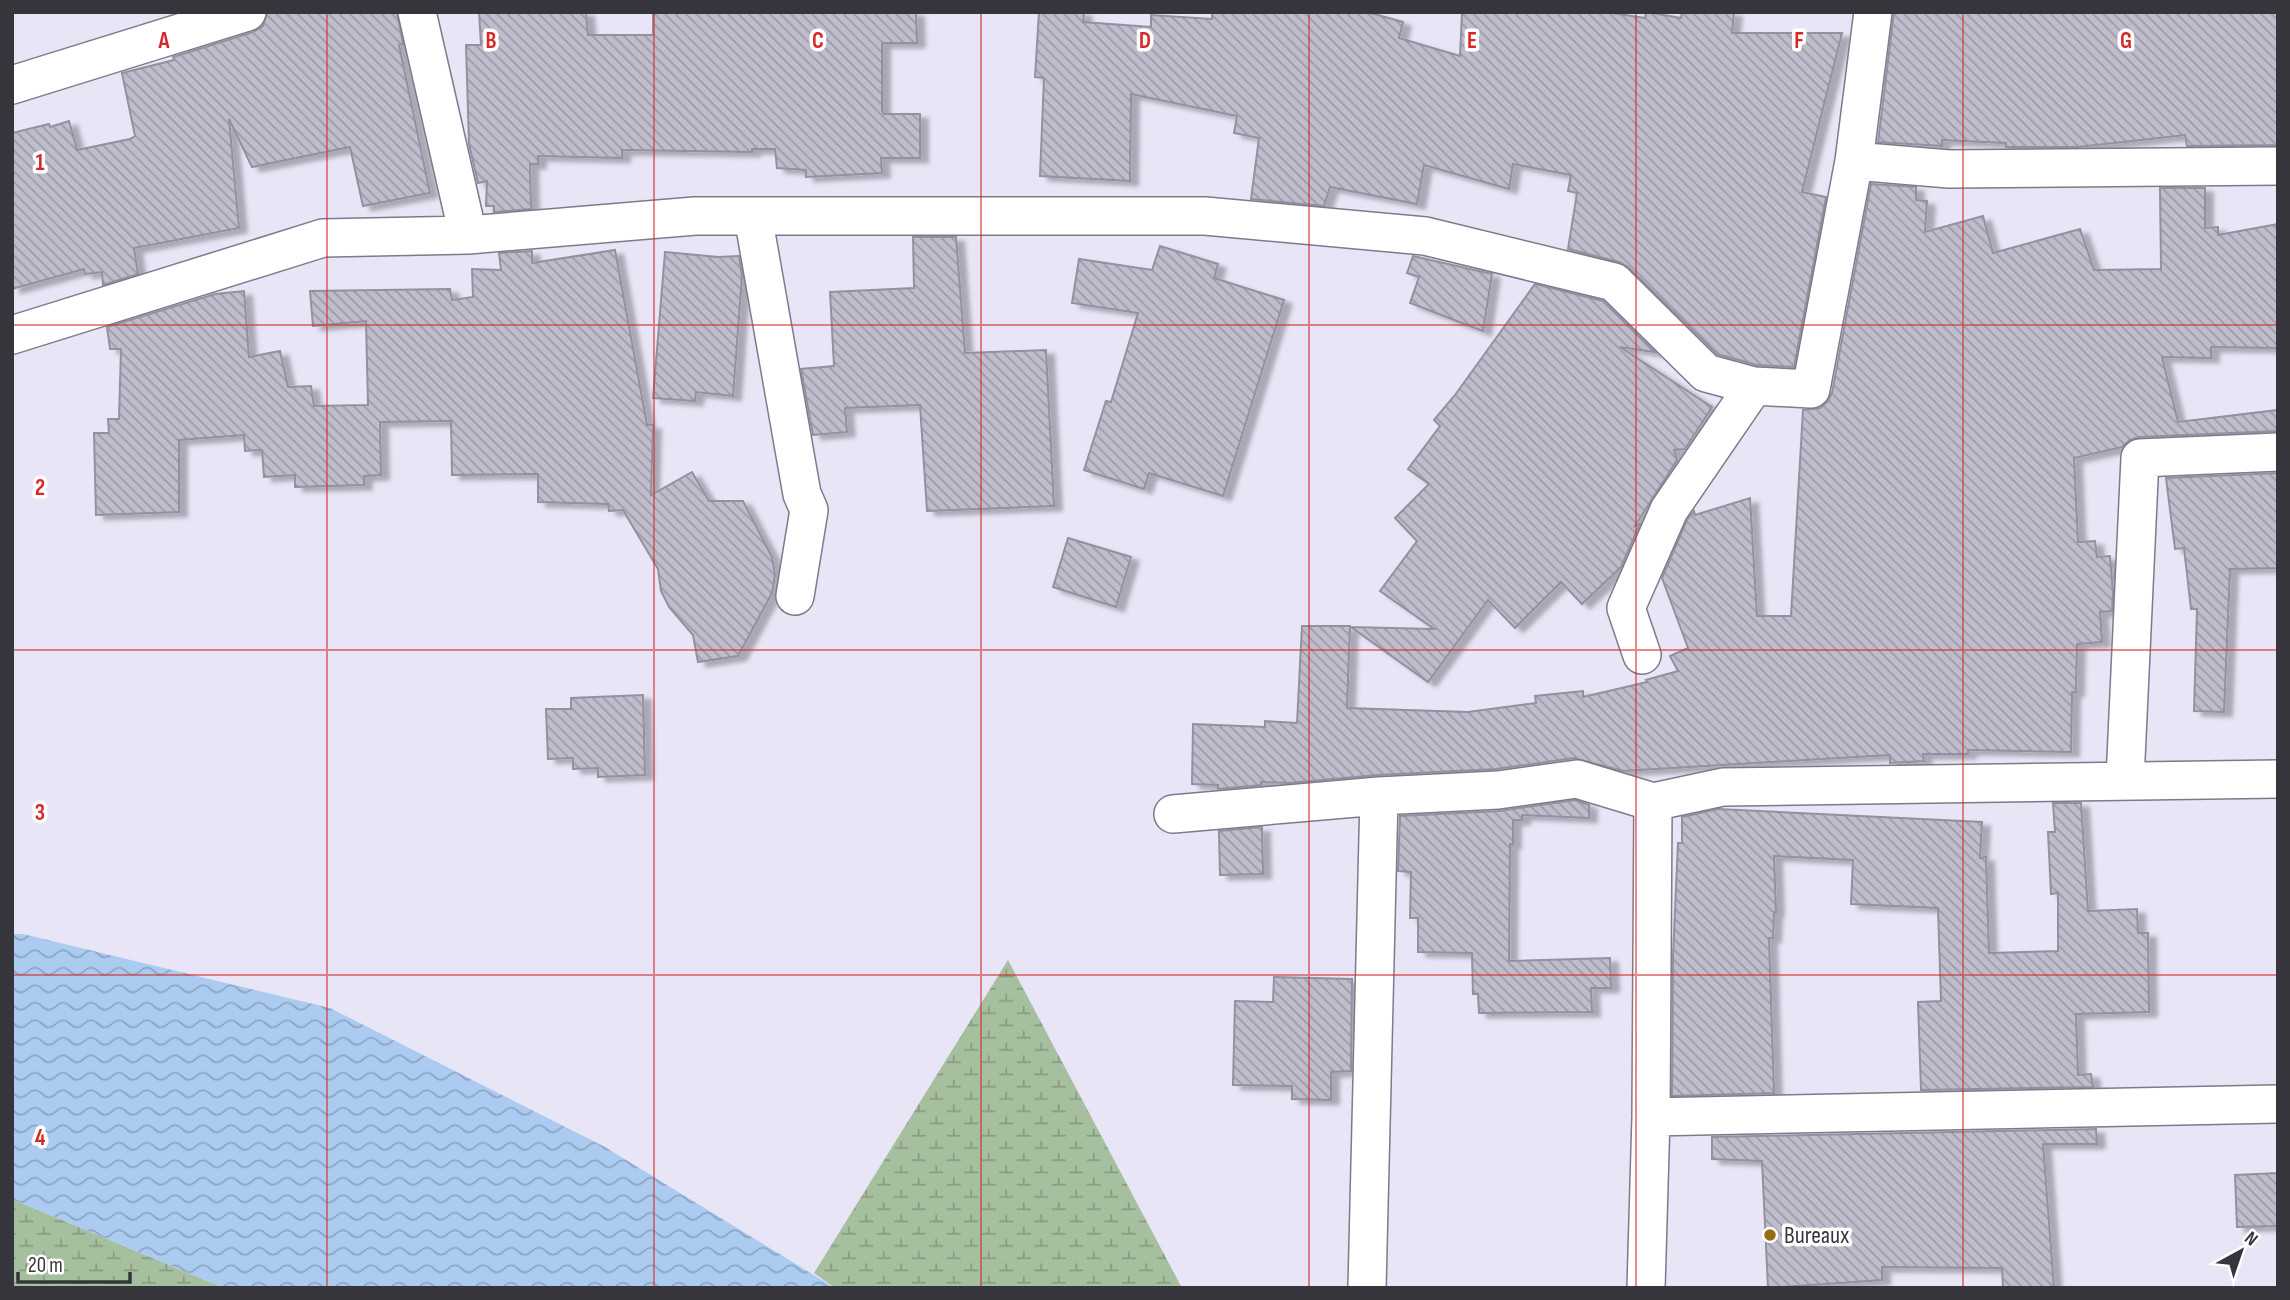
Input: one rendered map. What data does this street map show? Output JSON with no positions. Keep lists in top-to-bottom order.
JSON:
{
  "places": ["Bureaux"],
  "scale_bar": "20 m",
  "north": "top right",
  "grid": {
    "columns": [
      "A",
      "B",
      "C",
      "D",
      "E",
      "F",
      "G"
    ],
    "rows": [
      "1",
      "2",
      "3",
      "4"
    ]
  }
}
